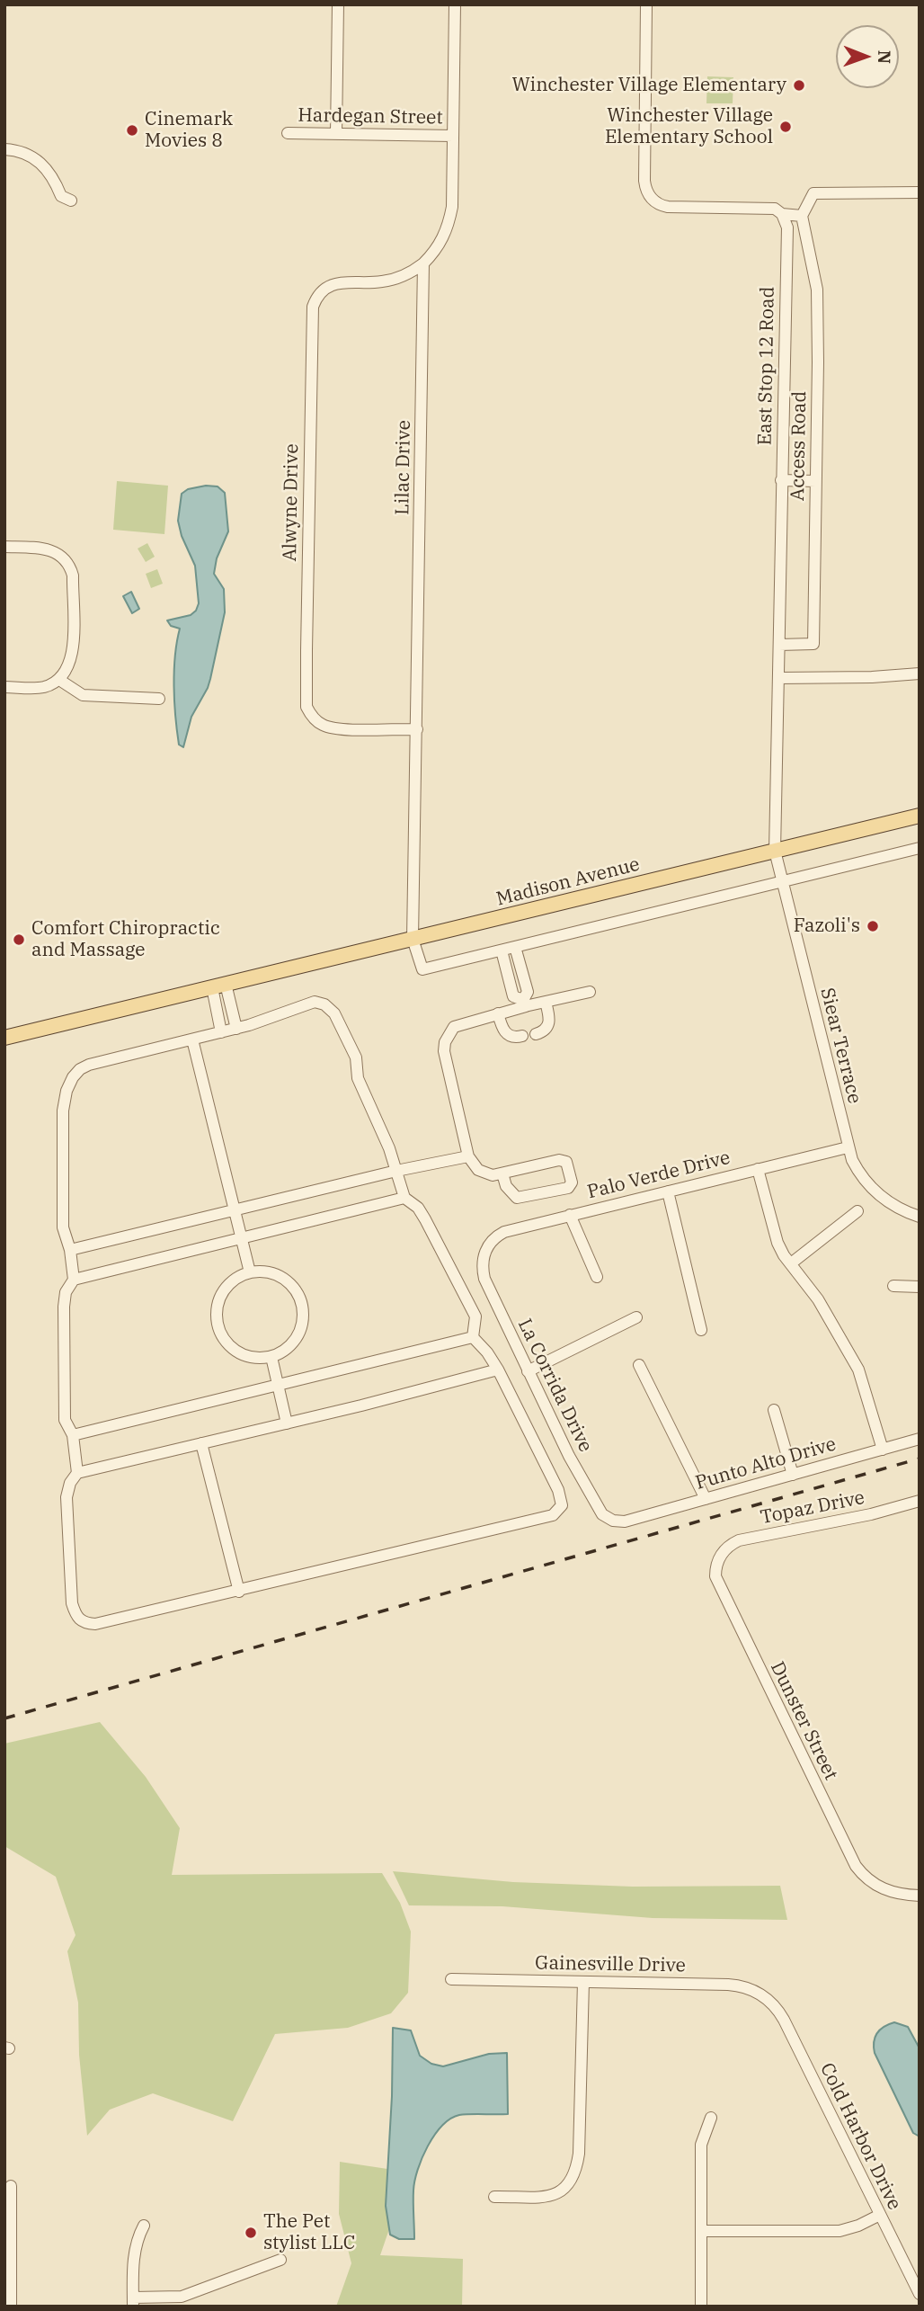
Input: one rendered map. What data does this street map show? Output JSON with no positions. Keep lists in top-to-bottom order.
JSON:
{
  "streets": {
    "main road": ["Madison Avenue"],
    "street": [
      "Hardegan Street",
      "East Stop 12 Road",
      "Access Road",
      "Lilac Drive",
      "Alwyne Drive",
      "Siear Terrace",
      "Palo Verde Drive",
      "La Corrida Drive",
      "Punto Alto Drive",
      "Topaz Drive",
      "Dunster Street",
      "Gainesville Drive",
      "Cold Harbor Drive"
    ]
  },
  "crossings": [
    ["East Stop 12 Road", "Access Road"],
    ["East Stop 12 Road", "Madison Avenue"],
    ["East Stop 12 Road", "Siear Terrace"],
    ["Lilac Drive", "Alwyne Drive"],
    ["Lilac Drive", "Madison Avenue"],
    ["Madison Avenue", "Siear Terrace"],
    ["Siear Terrace", "Palo Verde Drive"],
    ["Palo Verde Drive", "La Corrida Drive"],
    ["La Corrida Drive", "Punto Alto Drive"],
    ["Topaz Drive", "Dunster Street"],
    ["Gainesville Drive", "Cold Harbor Drive"]
  ],
  "places": [
    "Winchester Village Elementary",
    "Winchester Village Elementary School",
    "Cinemark Movies 8",
    "Fazoli's",
    "Comfort Chiropractic and Massage",
    "The Pet stylist LLC"
  ],
  "north": "right"
}
